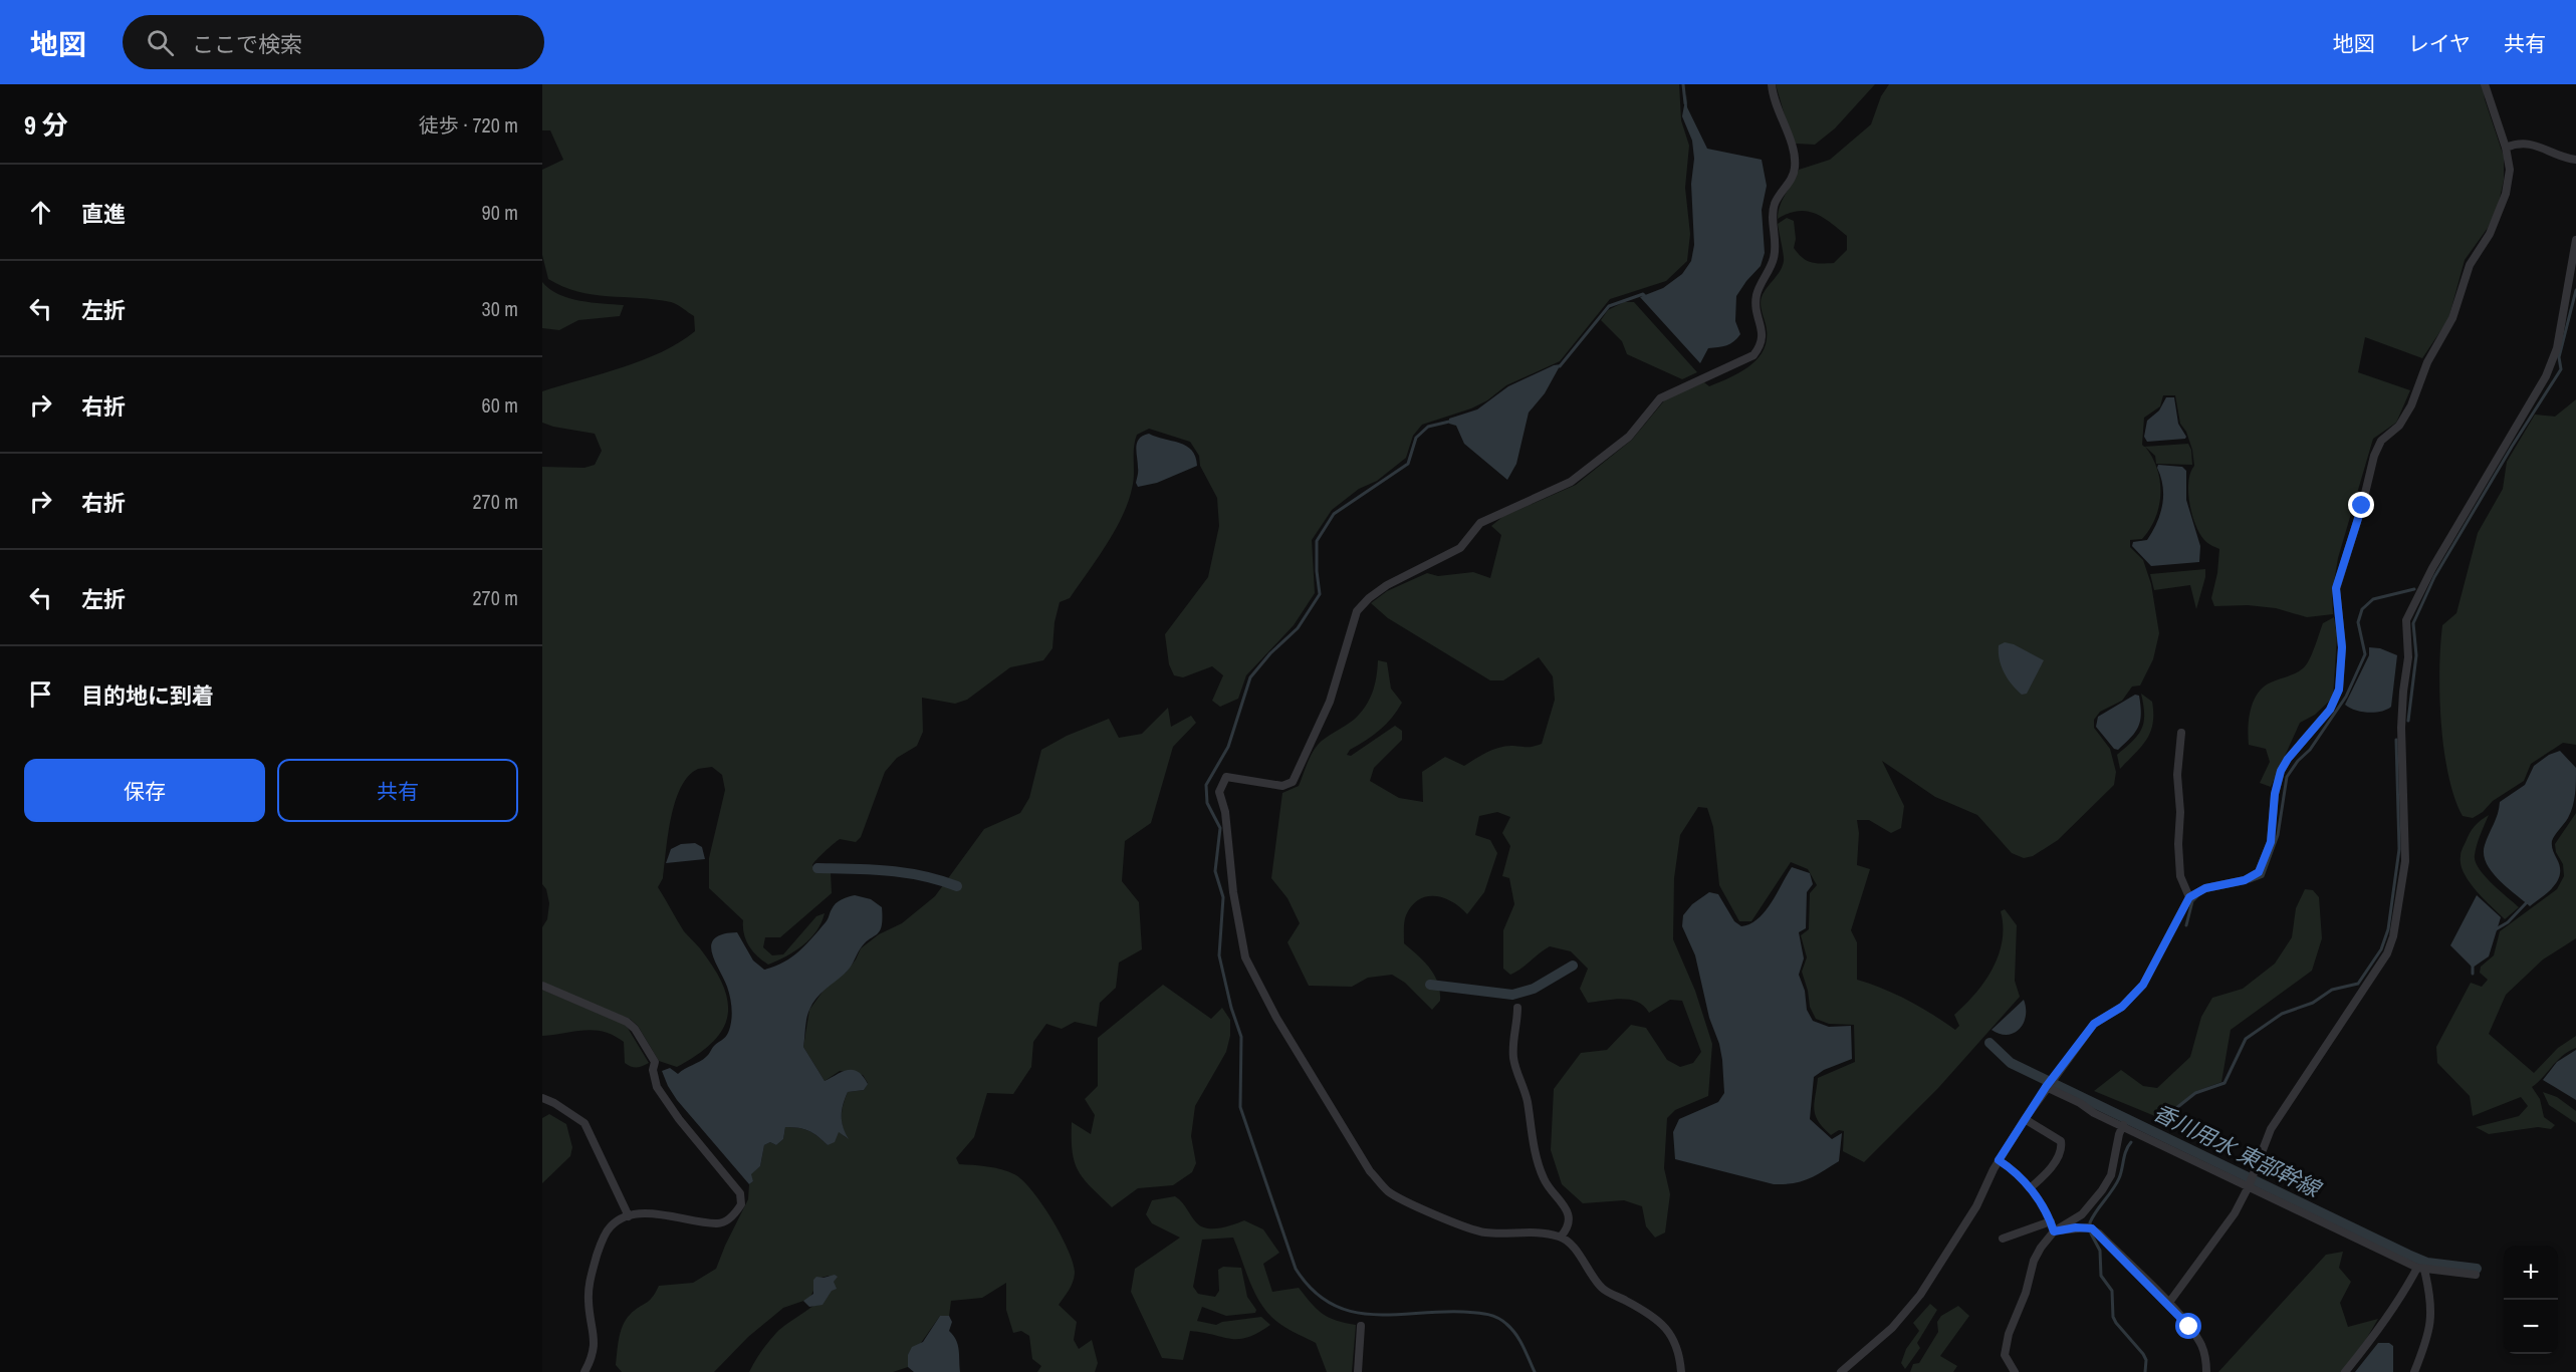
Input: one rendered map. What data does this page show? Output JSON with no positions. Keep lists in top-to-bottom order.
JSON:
{
  "water": ["香川用水 東部幹線"],
  "page": {
    "header": "地図",
    "search": "ここで検索",
    "nav": ["地図", "レイヤ", "共有"],
    "heading": ["9 分", "徒歩 · 720 m"],
    "list": [
      ["直進", "90 m"],
      ["左折", "30 m"],
      ["右折", "60 m"],
      ["右折", "270 m"],
      ["左折", "270 m"],
      "目的地に到着"
    ],
    "buttons": ["保存", "共有"],
    "map_buttons": ["+", "−"]
  }
}
